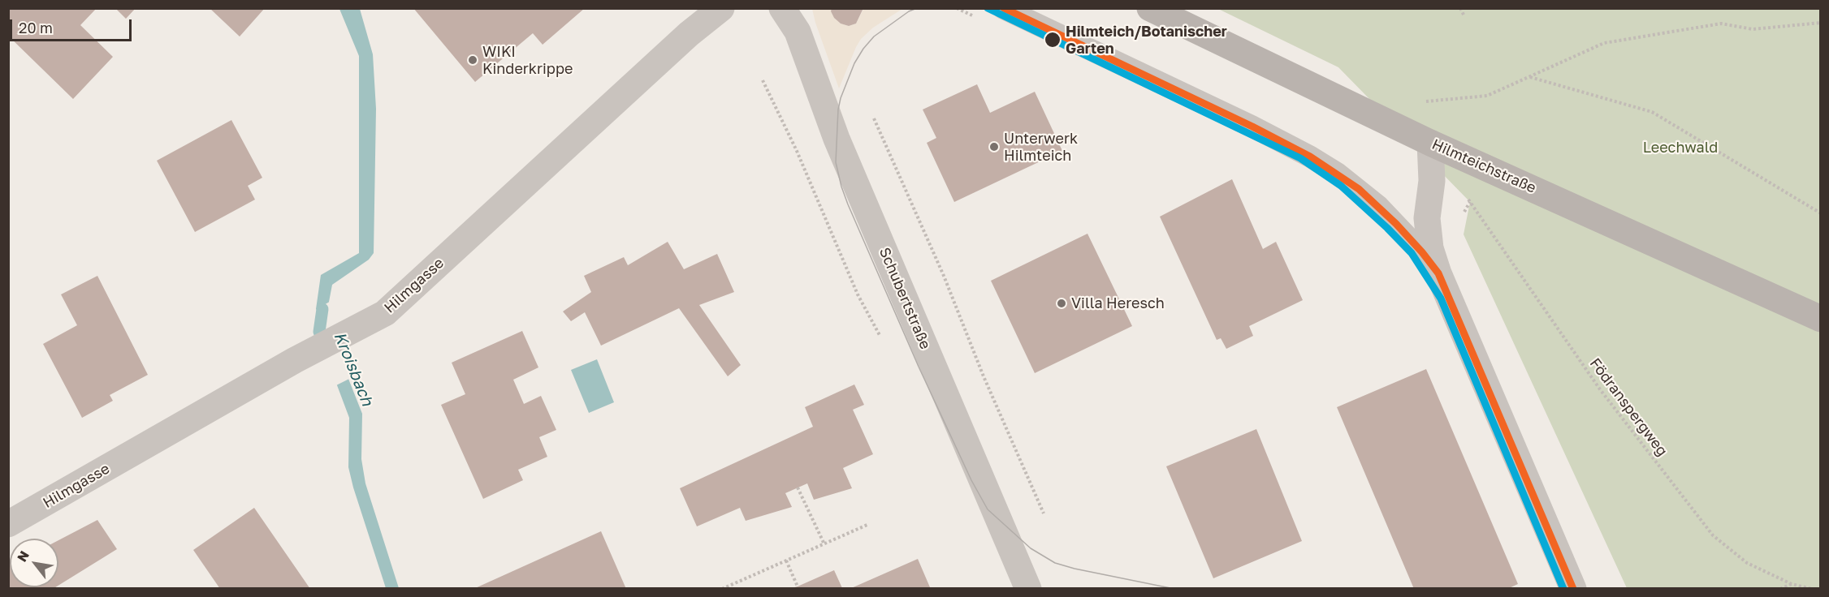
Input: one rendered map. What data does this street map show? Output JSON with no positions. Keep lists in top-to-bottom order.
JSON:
{
  "streets": {
    "main road": ["Hilmteichstraße"],
    "street": ["Hilmgasse", "Schubertstraße"],
    "path": ["Födranspergweg"]
  },
  "water": ["Kroisbach"],
  "parks": ["Leechwald"],
  "places": [
    "Hilmteich/Botanischer Garten",
    "WIKI Kinderkrippe",
    "Unterwerk Hilmteich",
    "Villa Heresch"
  ],
  "scale_bar": "20 m",
  "north": "top left"
}
